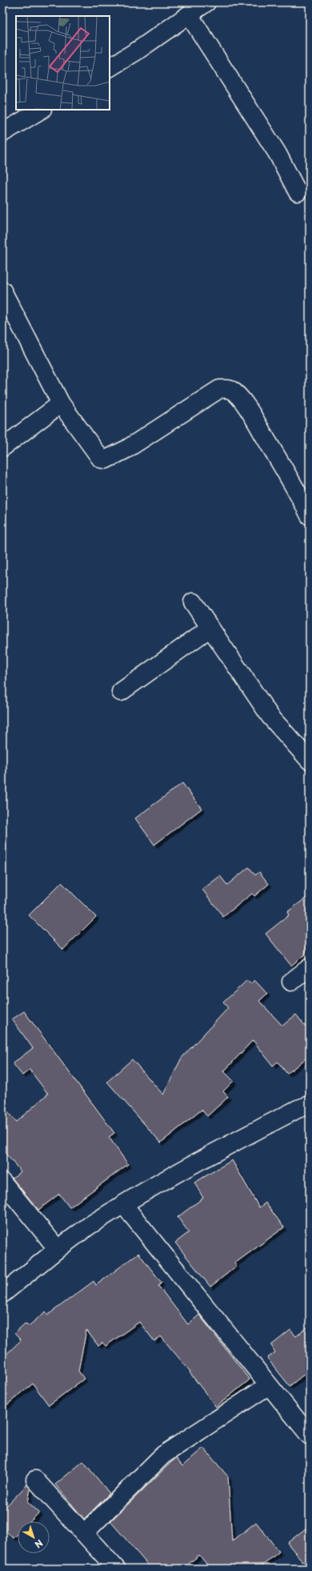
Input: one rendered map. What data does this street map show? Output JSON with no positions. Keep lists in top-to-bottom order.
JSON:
{
  "north": "bottom right"
}
